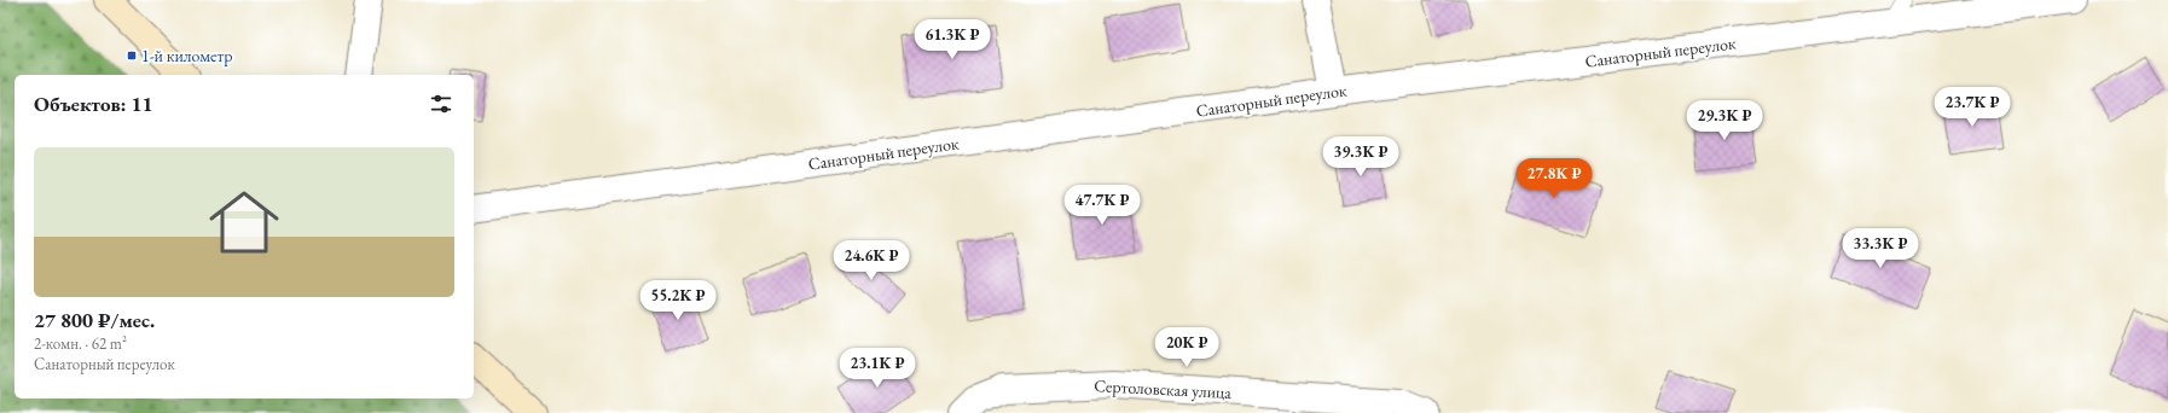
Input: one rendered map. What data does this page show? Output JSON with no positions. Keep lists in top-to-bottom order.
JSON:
{
  "streets": {
    "street": ["Санаторный переулок", "Сертоловская улица"]
  },
  "places": {
    "transit": ["1-й километр"]
  },
  "page": {
    "price": [
      "61.3K ₽",
      "23.7K ₽",
      "29.3K ₽",
      "39.3K ₽",
      "27.8K ₽",
      "47.7K ₽",
      "33.3K ₽",
      "24.6K ₽",
      "55.2K ₽",
      "20K ₽",
      "23.1K ₽"
    ],
    "heading": "Объектов: 11",
    "list": [
      {
        "name": "27 800 ₽/мес.",
        "note": "2-комн. · 62 m² · Санаторный переулок"
      }
    ]
  }
}
